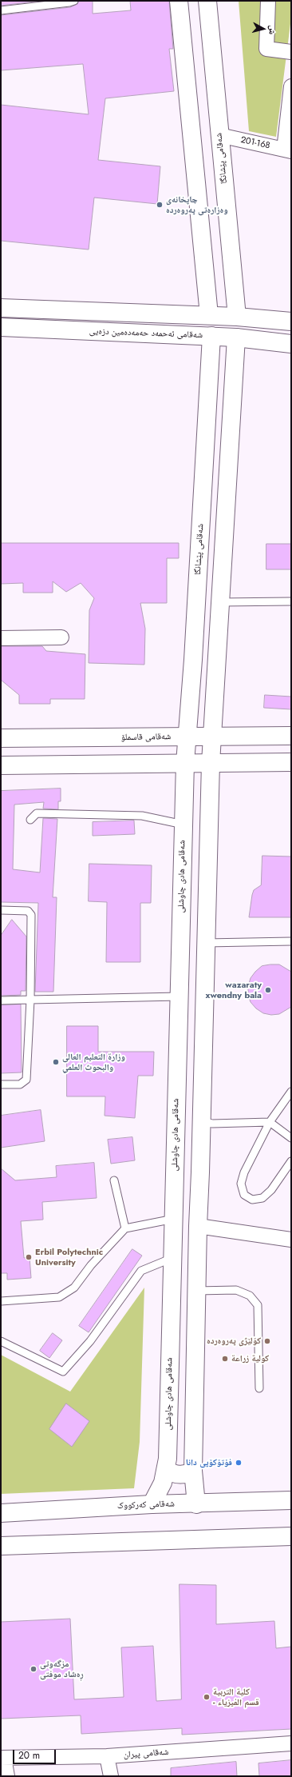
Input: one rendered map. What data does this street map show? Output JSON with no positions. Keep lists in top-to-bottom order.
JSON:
{
  "streets": {
    "main road": [
      "شەقامی پێشانگا",
      "شەقامی ئەحمەد حەمەدەمین دزەیی",
      "شەقامی قاسملۆ",
      "شەقامی هادی چاوشلی",
      "شەقامی کەرکووک"
    ],
    "street": ["201-168", "شەقامی پیران"]
  },
  "crossings": [
    ["201-168", "شەقامی پێشانگا"],
    ["شەقامی پێشانگا", "شەقامی ئەحمەد حەمەدەمین دزەیی"],
    ["شەقامی پێشانگا", "شەقامی قاسملۆ"],
    ["شەقامی پێشانگا", "شەقامی هادی چاوشلی"],
    ["شەقامی هادی چاوشلی", "شەقامی کەرکووک"]
  ],
  "places": [
    "چاپخانەی وەزارەتی پەروەردە",
    "wazaraty xwendny bala",
    "وزارة التعليم العالى والبحوث العلمي",
    "Erbil Polytechnic University",
    "کۆلێژی پەروەردە",
    "كولية زراعة",
    "فۆتۆکۆپی دانا",
    "مزگەوتی ڕەشاد موفتی",
    "كلية التربية - قسم الفيزياء"
  ],
  "scale_bar": "20 m",
  "north": "right"
}
